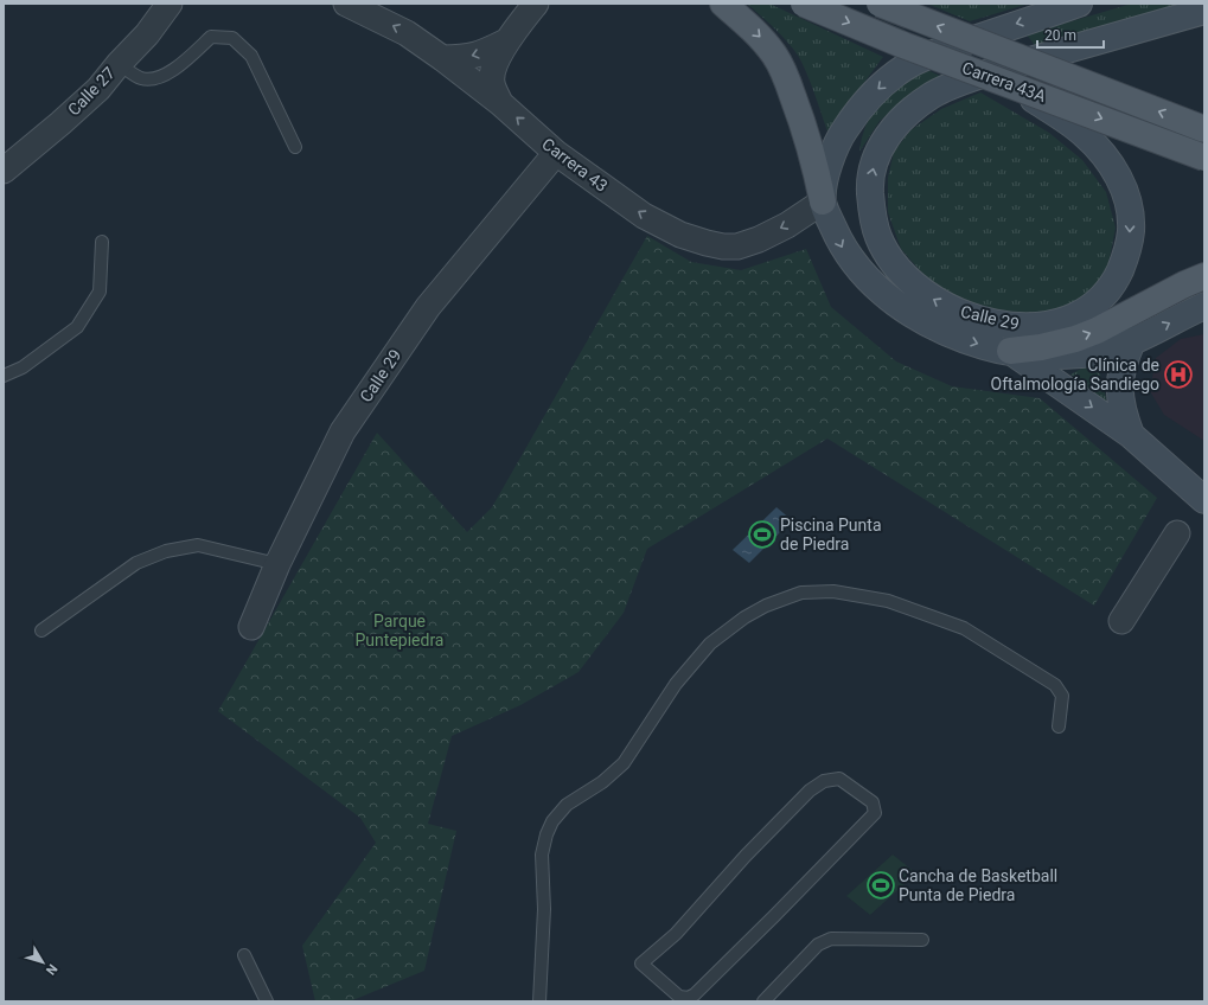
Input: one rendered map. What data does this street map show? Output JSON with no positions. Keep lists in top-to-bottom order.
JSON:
{
  "streets": {
    "main road": ["Carrera 43A", "Calle 29"],
    "street": ["Calle 27", "Carrera 43"]
  },
  "crossings": [
    ["Carrera 43A", "Calle 29"],
    ["Carrera 43", "Calle 29"]
  ],
  "one_way": ["Carrera 43"],
  "parks": ["Parque Puntepiedra"],
  "places": {
    "hospital": ["Clínica de Oftalmología Sandiego"],
    "sports": ["Piscina Punta de Piedra", "Cancha de Basketball Punta de Piedra"]
  },
  "scale_bar": "20 m",
  "north": "bottom right"
}
